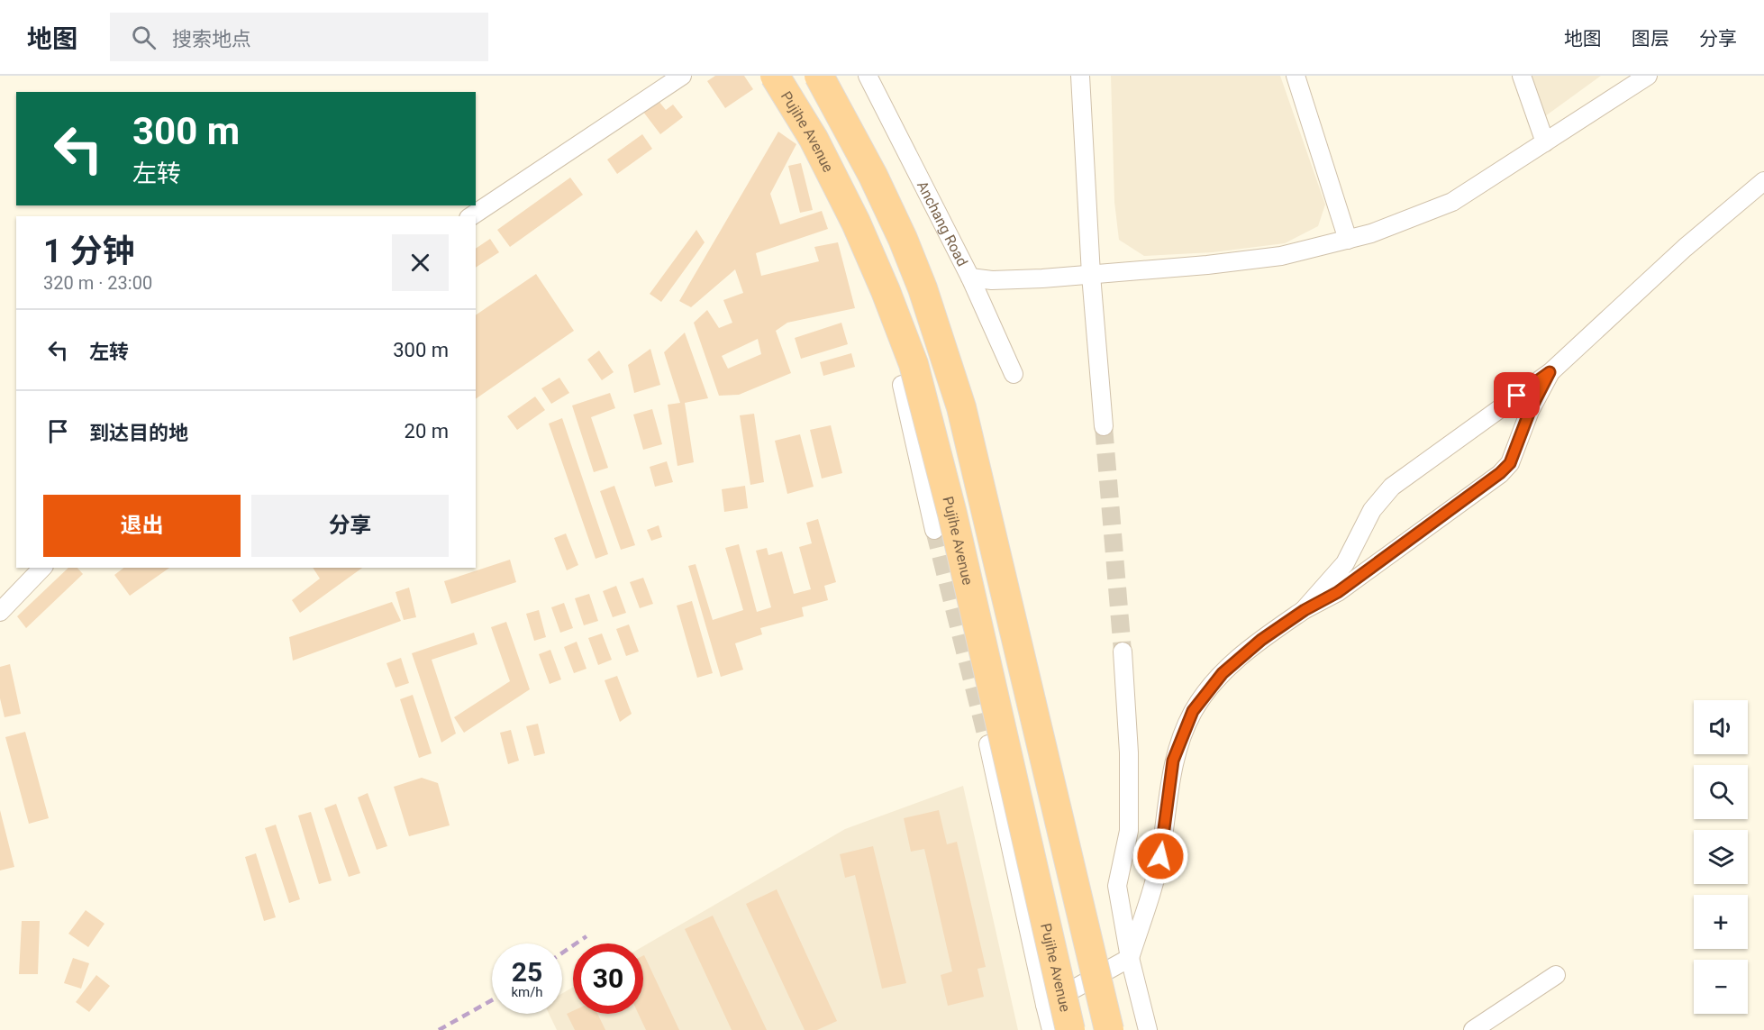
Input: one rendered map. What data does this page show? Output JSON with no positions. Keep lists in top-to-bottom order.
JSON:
{
  "streets": {
    "highway": ["Pujihe Avenue"],
    "street": ["Anchang Road"]
  },
  "page": {
    "header": "地图",
    "search": "搜索地点",
    "nav": ["地图", "图层", "分享"],
    "turn": ["300 m", "左转"],
    "heading": ["1 分钟", "320 m · 23:00"],
    "list": [
      {
        "name": "左转",
        "value": "300 m"
      },
      {
        "name": "到达目的地",
        "value": "20 m"
      }
    ],
    "buttons": ["退出", "分享"],
    "map_buttons": ["+", "−"],
    "speed": "25 km/h",
    "limit": "30"
  }
}
